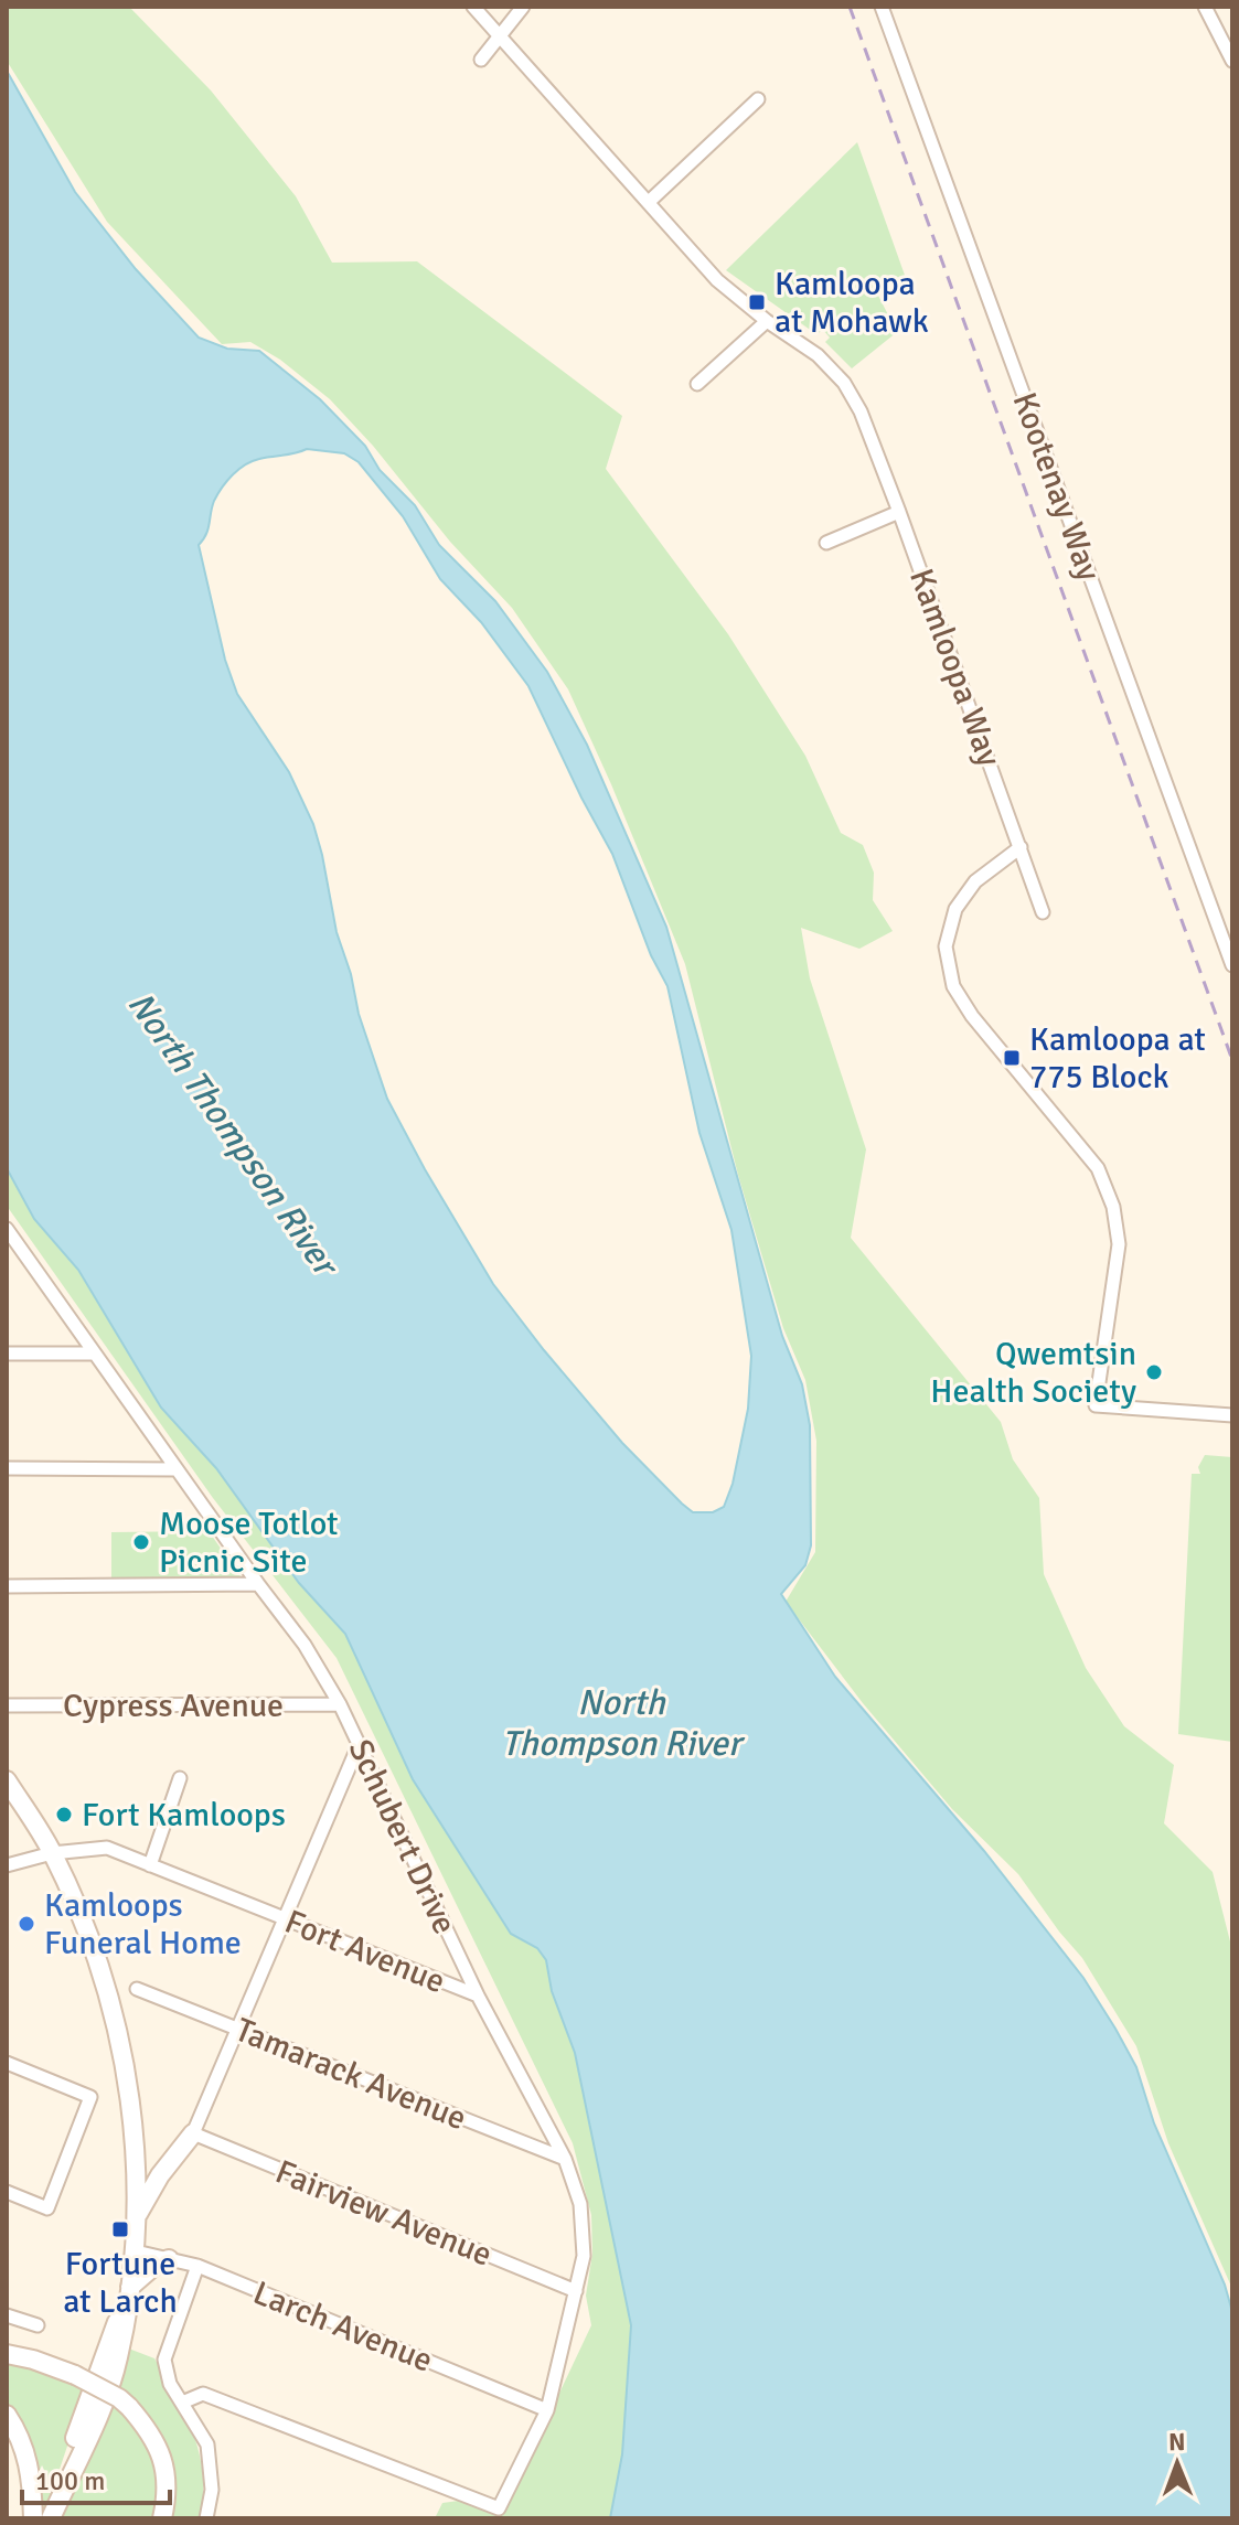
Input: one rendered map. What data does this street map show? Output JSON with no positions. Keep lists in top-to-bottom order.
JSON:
{
  "streets": {
    "street": [
      "Kootenay Way",
      "Kamloopa Way",
      "Cypress Avenue",
      "Schubert Drive",
      "Fort Avenue",
      "Tamarack Avenue",
      "Fairview Avenue",
      "Larch Avenue"
    ]
  },
  "crossings": [
    ["Cypress Avenue", "Schubert Drive"],
    ["Schubert Drive", "Fort Avenue"],
    ["Schubert Drive", "Tamarack Avenue"],
    ["Schubert Drive", "Fairview Avenue"],
    ["Schubert Drive", "Larch Avenue"]
  ],
  "water": ["North Thompson River"],
  "places": {
    "transit": ["Kamloopa at Mohawk", "Kamloopa at 775 Block", "Fortune at Larch"],
    "other": [
      "Qwemtsin Health Society",
      "Moose Totlot Picnic Site",
      "Fort Kamloops",
      "Kamloops Funeral Home"
    ]
  },
  "scale_bar": "100 m",
  "north": "top"
}
